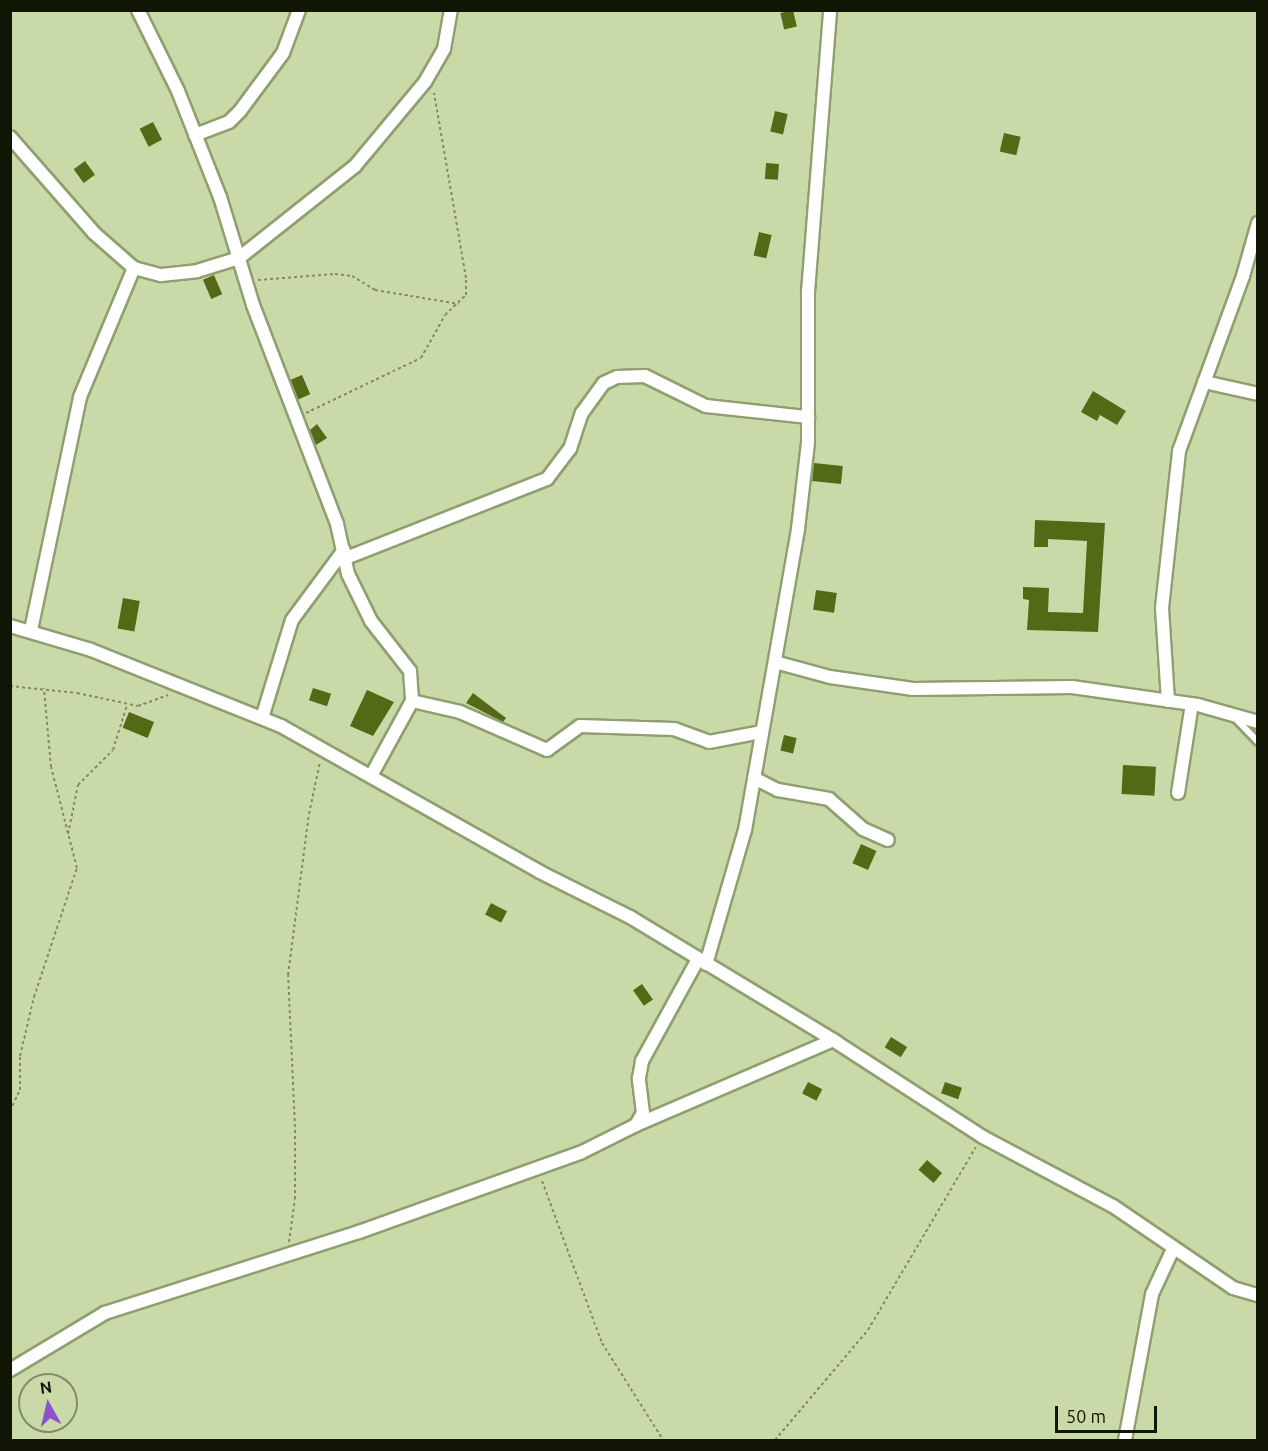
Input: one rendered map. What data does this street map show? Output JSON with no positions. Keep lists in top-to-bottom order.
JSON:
{
  "scale_bar": "50 m",
  "north": "top"
}
